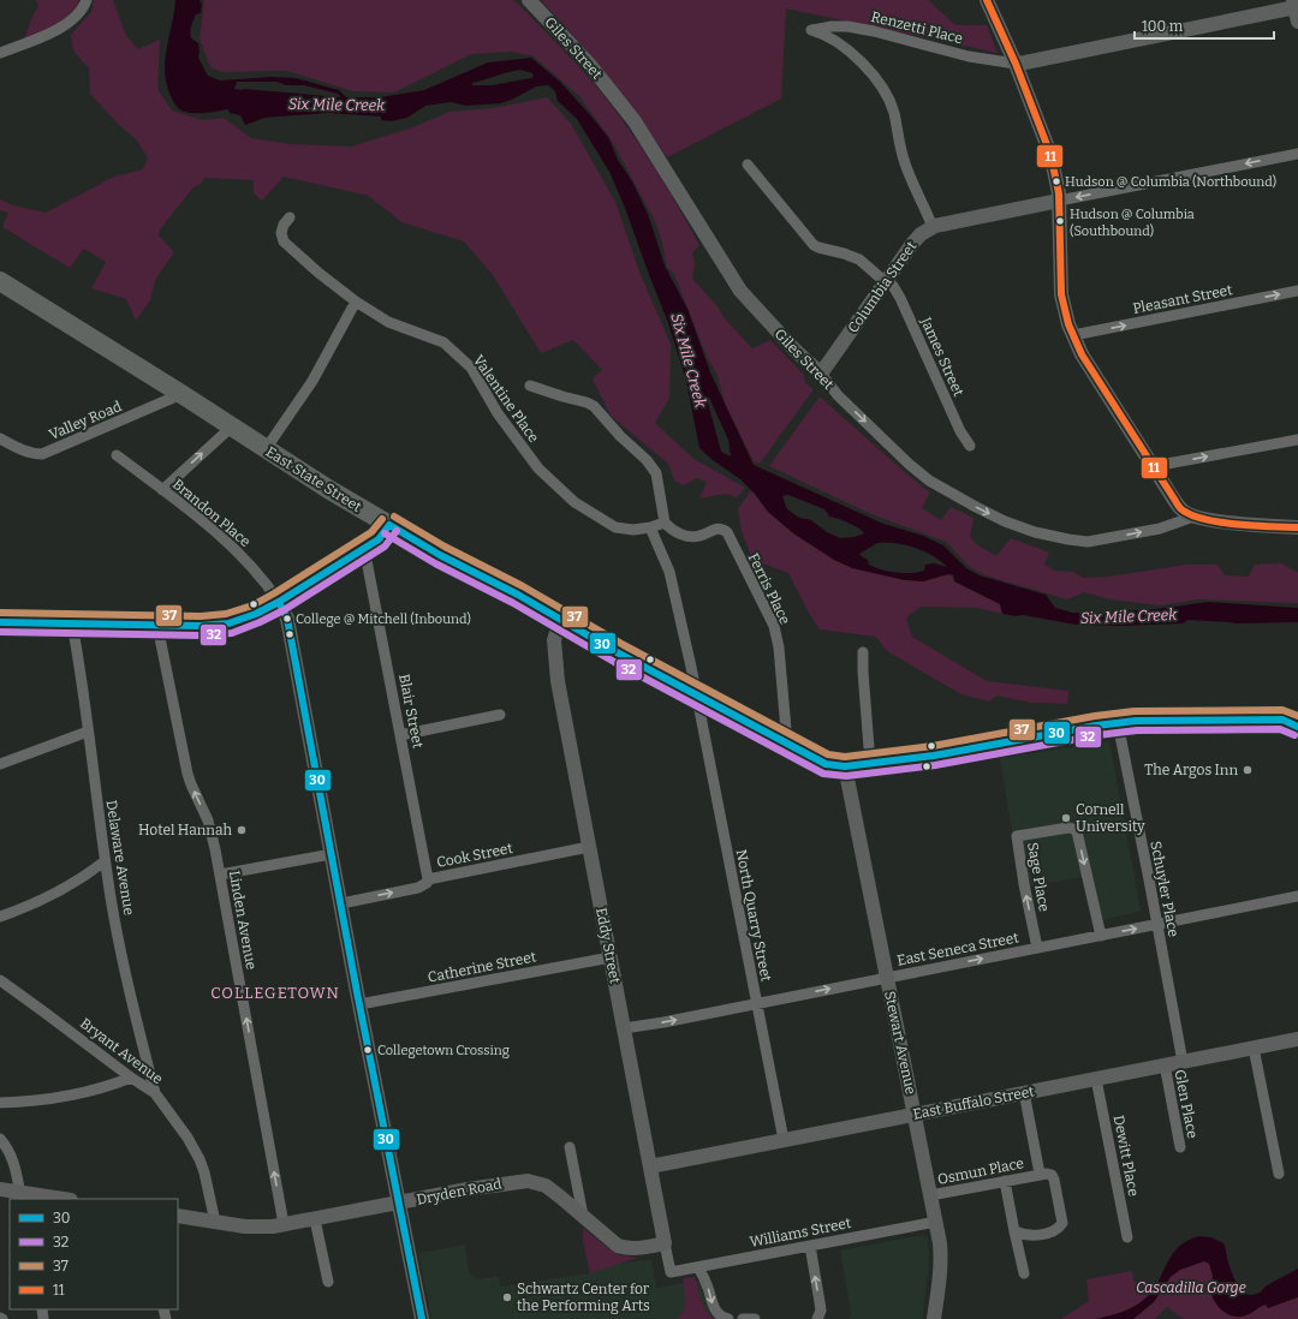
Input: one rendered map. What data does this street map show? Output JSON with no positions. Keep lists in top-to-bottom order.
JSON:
{
  "streets": {
    "highway": ["East State Street"],
    "street": [
      "Renzetti Place",
      "Giles Street",
      "Columbia Street",
      "Pleasant Street",
      "James Street",
      "Valentine Place",
      "Valley Road",
      "Brandon Place",
      "Ferris Place",
      "Blair Street",
      "Cook Street",
      "Delaware Avenue",
      "Sage Place",
      "Schuyler Place",
      "North Quarry Street",
      "Linden Avenue",
      "Eddy Street",
      "East Seneca Street",
      "Catherine Street",
      "Stewart Avenue",
      "Bryant Avenue",
      "East Buffalo Street",
      "Glen Place",
      "Dewitt Place",
      "Osmun Place",
      "Dryden Road",
      "Williams Street"
    ]
  },
  "crossings": [
    ["Renzetti Place", "Columbia Street"],
    ["Giles Street", "Columbia Street"],
    ["Columbia Street", "James Street"],
    ["Valentine Place", "Ferris Place"],
    ["Valentine Place", "North Quarry Street"],
    ["Valley Road", "East State Street"],
    ["East State Street", "Ferris Place"],
    ["East State Street", "Schuyler Place"],
    ["East State Street", "North Quarry Street"],
    ["East State Street", "Eddy Street"],
    ["East State Street", "Stewart Avenue"],
    ["Blair Street", "Cook Street"],
    ["Cook Street", "Eddy Street"],
    ["Delaware Avenue", "Bryant Avenue"],
    ["Sage Place", "East Seneca Street"],
    ["Schuyler Place", "East Seneca Street"],
    ["Schuyler Place", "East Buffalo Street"],
    ["North Quarry Street", "East Seneca Street"],
    ["North Quarry Street", "East Buffalo Street"],
    ["Linden Avenue", "Dryden Road"],
    ["Eddy Street", "East Seneca Street"],
    ["Eddy Street", "Catherine Street"],
    ["Eddy Street", "East Buffalo Street"],
    ["Eddy Street", "Dryden Road"],
    ["Eddy Street", "Williams Street"],
    ["East Seneca Street", "Stewart Avenue"],
    ["Stewart Avenue", "East Buffalo Street"],
    ["Stewart Avenue", "Osmun Place"],
    ["Stewart Avenue", "Williams Street"],
    ["Bryant Avenue", "Dryden Road"],
    ["East Buffalo Street", "Glen Place"],
    ["East Buffalo Street", "Dewitt Place"],
    ["East Buffalo Street", "Osmun Place"]
  ],
  "one_way": [
    "Giles Street",
    "Columbia Street",
    "Pleasant Street",
    "Cook Street",
    "Linden Avenue",
    "East Seneca Street"
  ],
  "districts": ["COLLEGETOWN"],
  "water": ["Six Mile Creek"],
  "parks": ["Cascadilla Gorge"],
  "places": [
    "Hudson @ Columbia (Northbound)",
    "Hudson @ Columbia (Southbound)",
    "College @ Mitchell (Inbound)",
    "The Argos Inn",
    "Cornell University",
    "Hotel Hannah",
    "Collegetown Crossing",
    "Schwartz Center for the Performing Arts"
  ],
  "lines": [
    "transit line 11",
    "transit line 37",
    "transit line 30",
    "transit line 32"
  ],
  "legend": [
    "30",
    "32",
    "37",
    "11"
  ],
  "scale_bar": "100 m"
}
